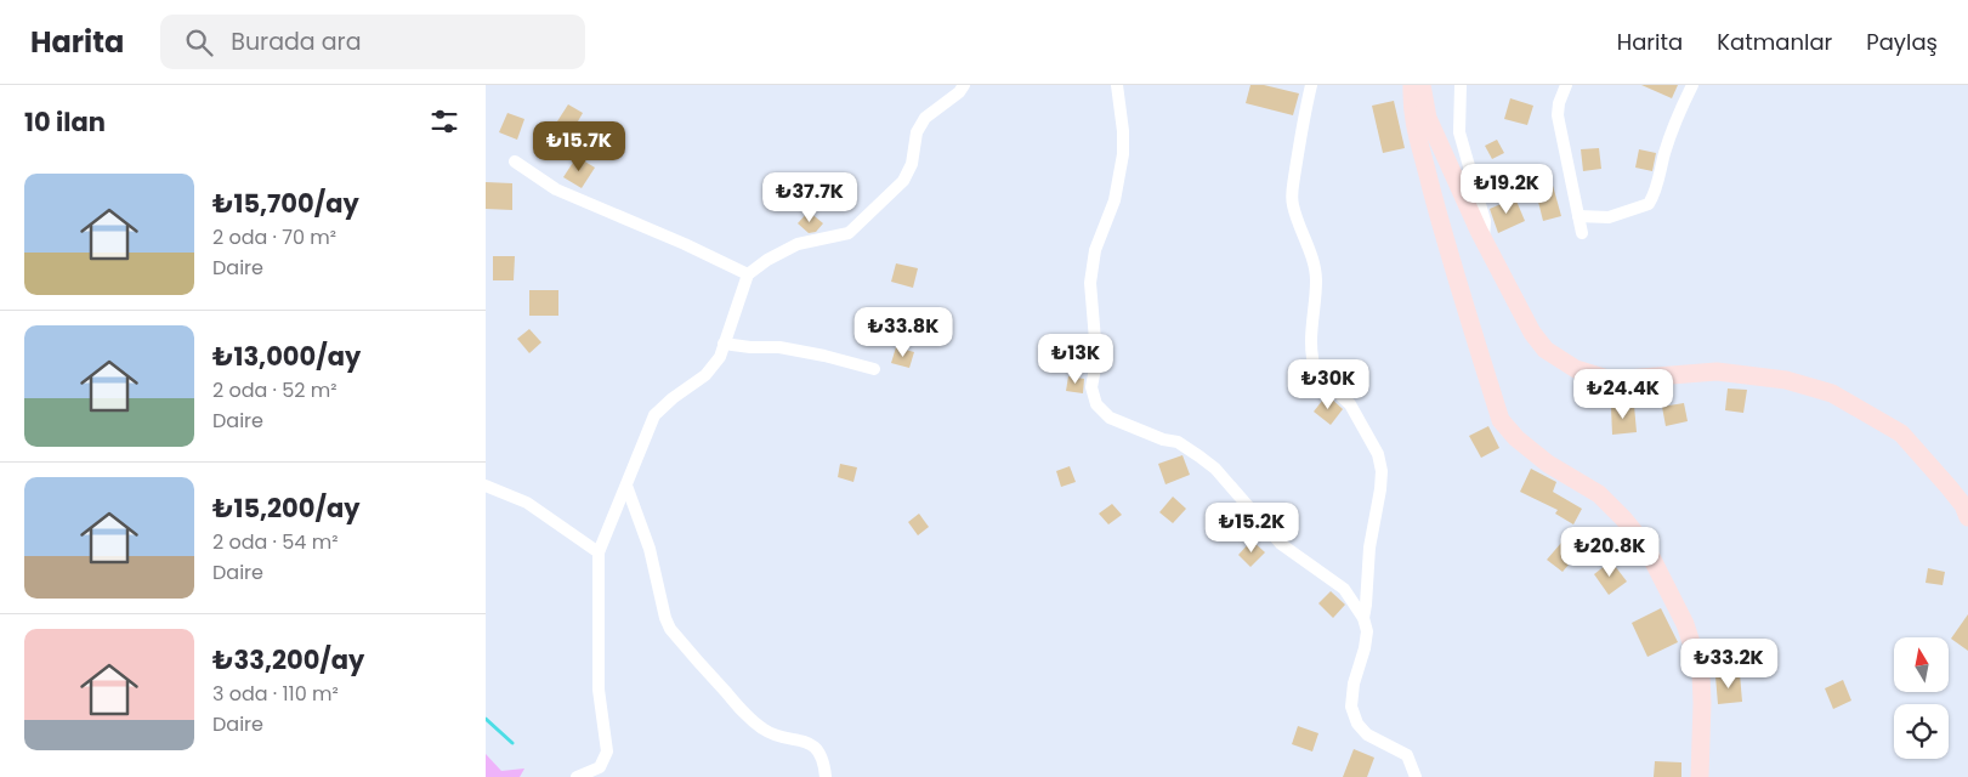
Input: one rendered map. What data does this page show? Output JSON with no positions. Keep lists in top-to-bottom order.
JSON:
{
  "north": "top",
  "page": {
    "header": "Harita",
    "search": "Burada ara",
    "nav": ["Harita", "Katmanlar", "Paylaş"],
    "heading": "10 ilan",
    "price": [
      "₺15.7K",
      "₺19.2K",
      "₺37.7K",
      "₺33.8K",
      "₺13K",
      "₺30K",
      "₺24.4K",
      "₺15.2K",
      "₺20.8K",
      "₺33.2K"
    ],
    "list": [
      {
        "name": "₺15,700/ay",
        "note": "2 oda · 70 m² · Daire"
      },
      {
        "name": "₺13,000/ay",
        "note": "2 oda · 52 m² · Daire"
      },
      {
        "name": "₺15,200/ay",
        "note": "2 oda · 54 m² · Daire"
      },
      {
        "name": "₺33,200/ay",
        "note": "3 oda · 110 m² · Daire"
      }
    ]
  }
}
